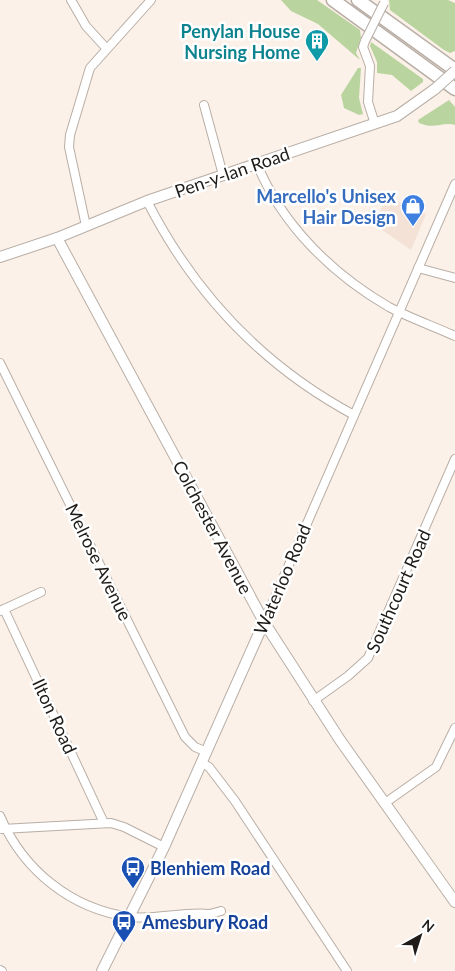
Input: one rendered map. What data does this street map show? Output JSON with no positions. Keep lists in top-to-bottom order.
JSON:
{
  "streets": {
    "street": [
      "Pen-y-lan Road",
      "Colchester Avenue",
      "Melrose Avenue",
      "Waterloo Road",
      "Southcourt Road",
      "Ilton Road"
    ]
  },
  "crossings": [
    ["Pen-y-lan Road", "Colchester Avenue"],
    ["Colchester Avenue", "Waterloo Road"],
    ["Colchester Avenue", "Southcourt Road"],
    ["Melrose Avenue", "Waterloo Road"]
  ],
  "places": {
    "building": ["Penylan House Nursing Home"],
    "shop": ["Marcello's Unisex Hair Design"],
    "bus stop": ["Blenhiem Road", "Amesbury Road"]
  },
  "north": "top right"
}
